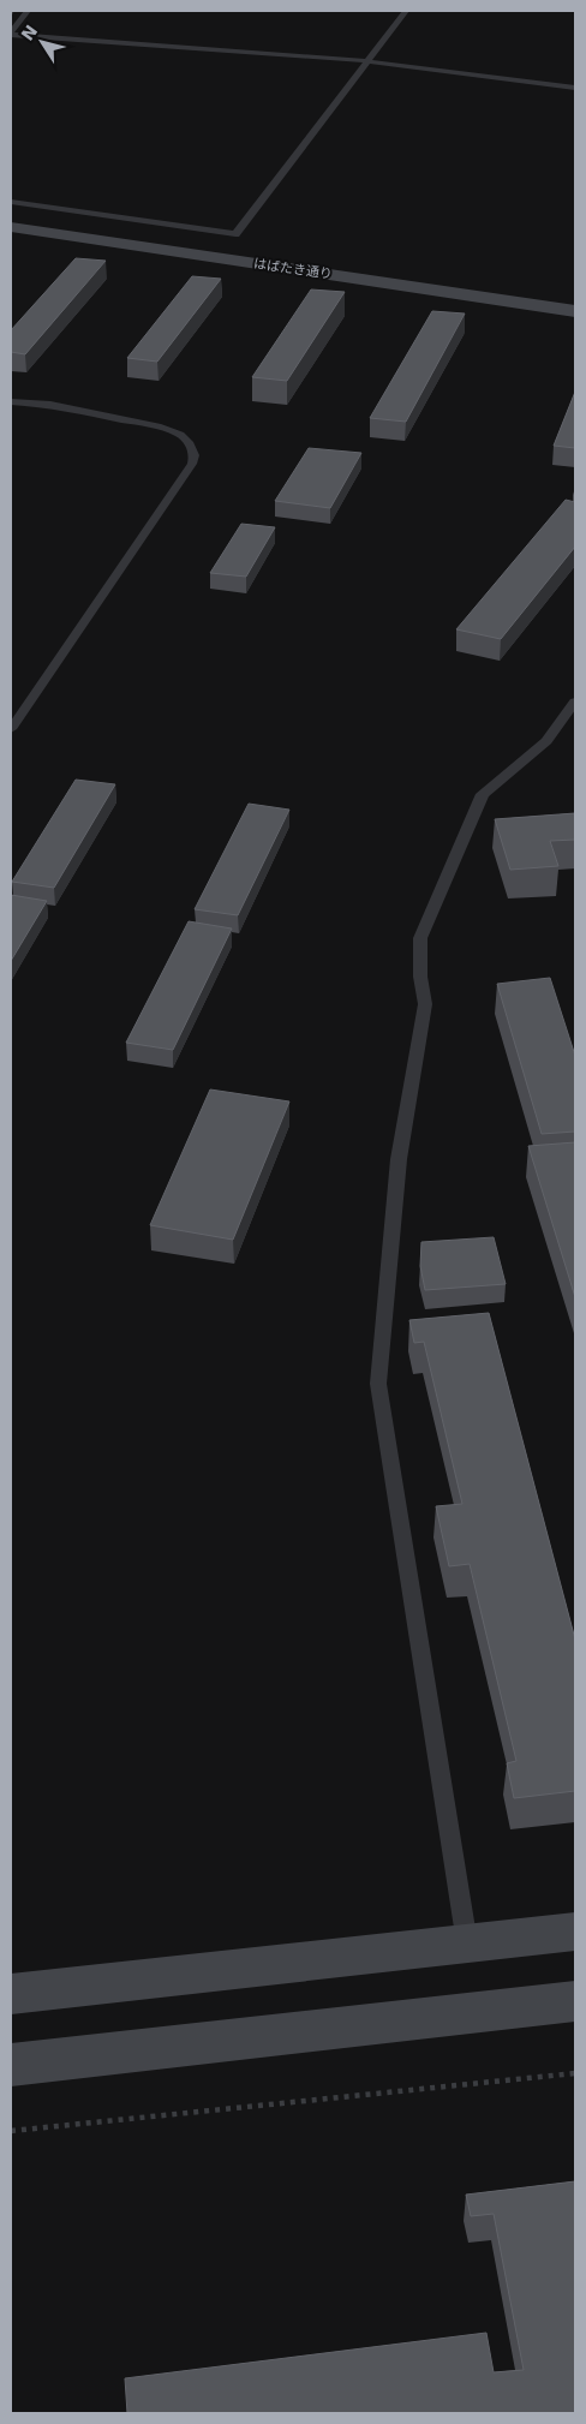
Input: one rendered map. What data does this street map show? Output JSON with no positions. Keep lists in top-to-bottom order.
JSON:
{
  "streets": {
    "street": ["はばたき通り"]
  },
  "north": "top left"
}
